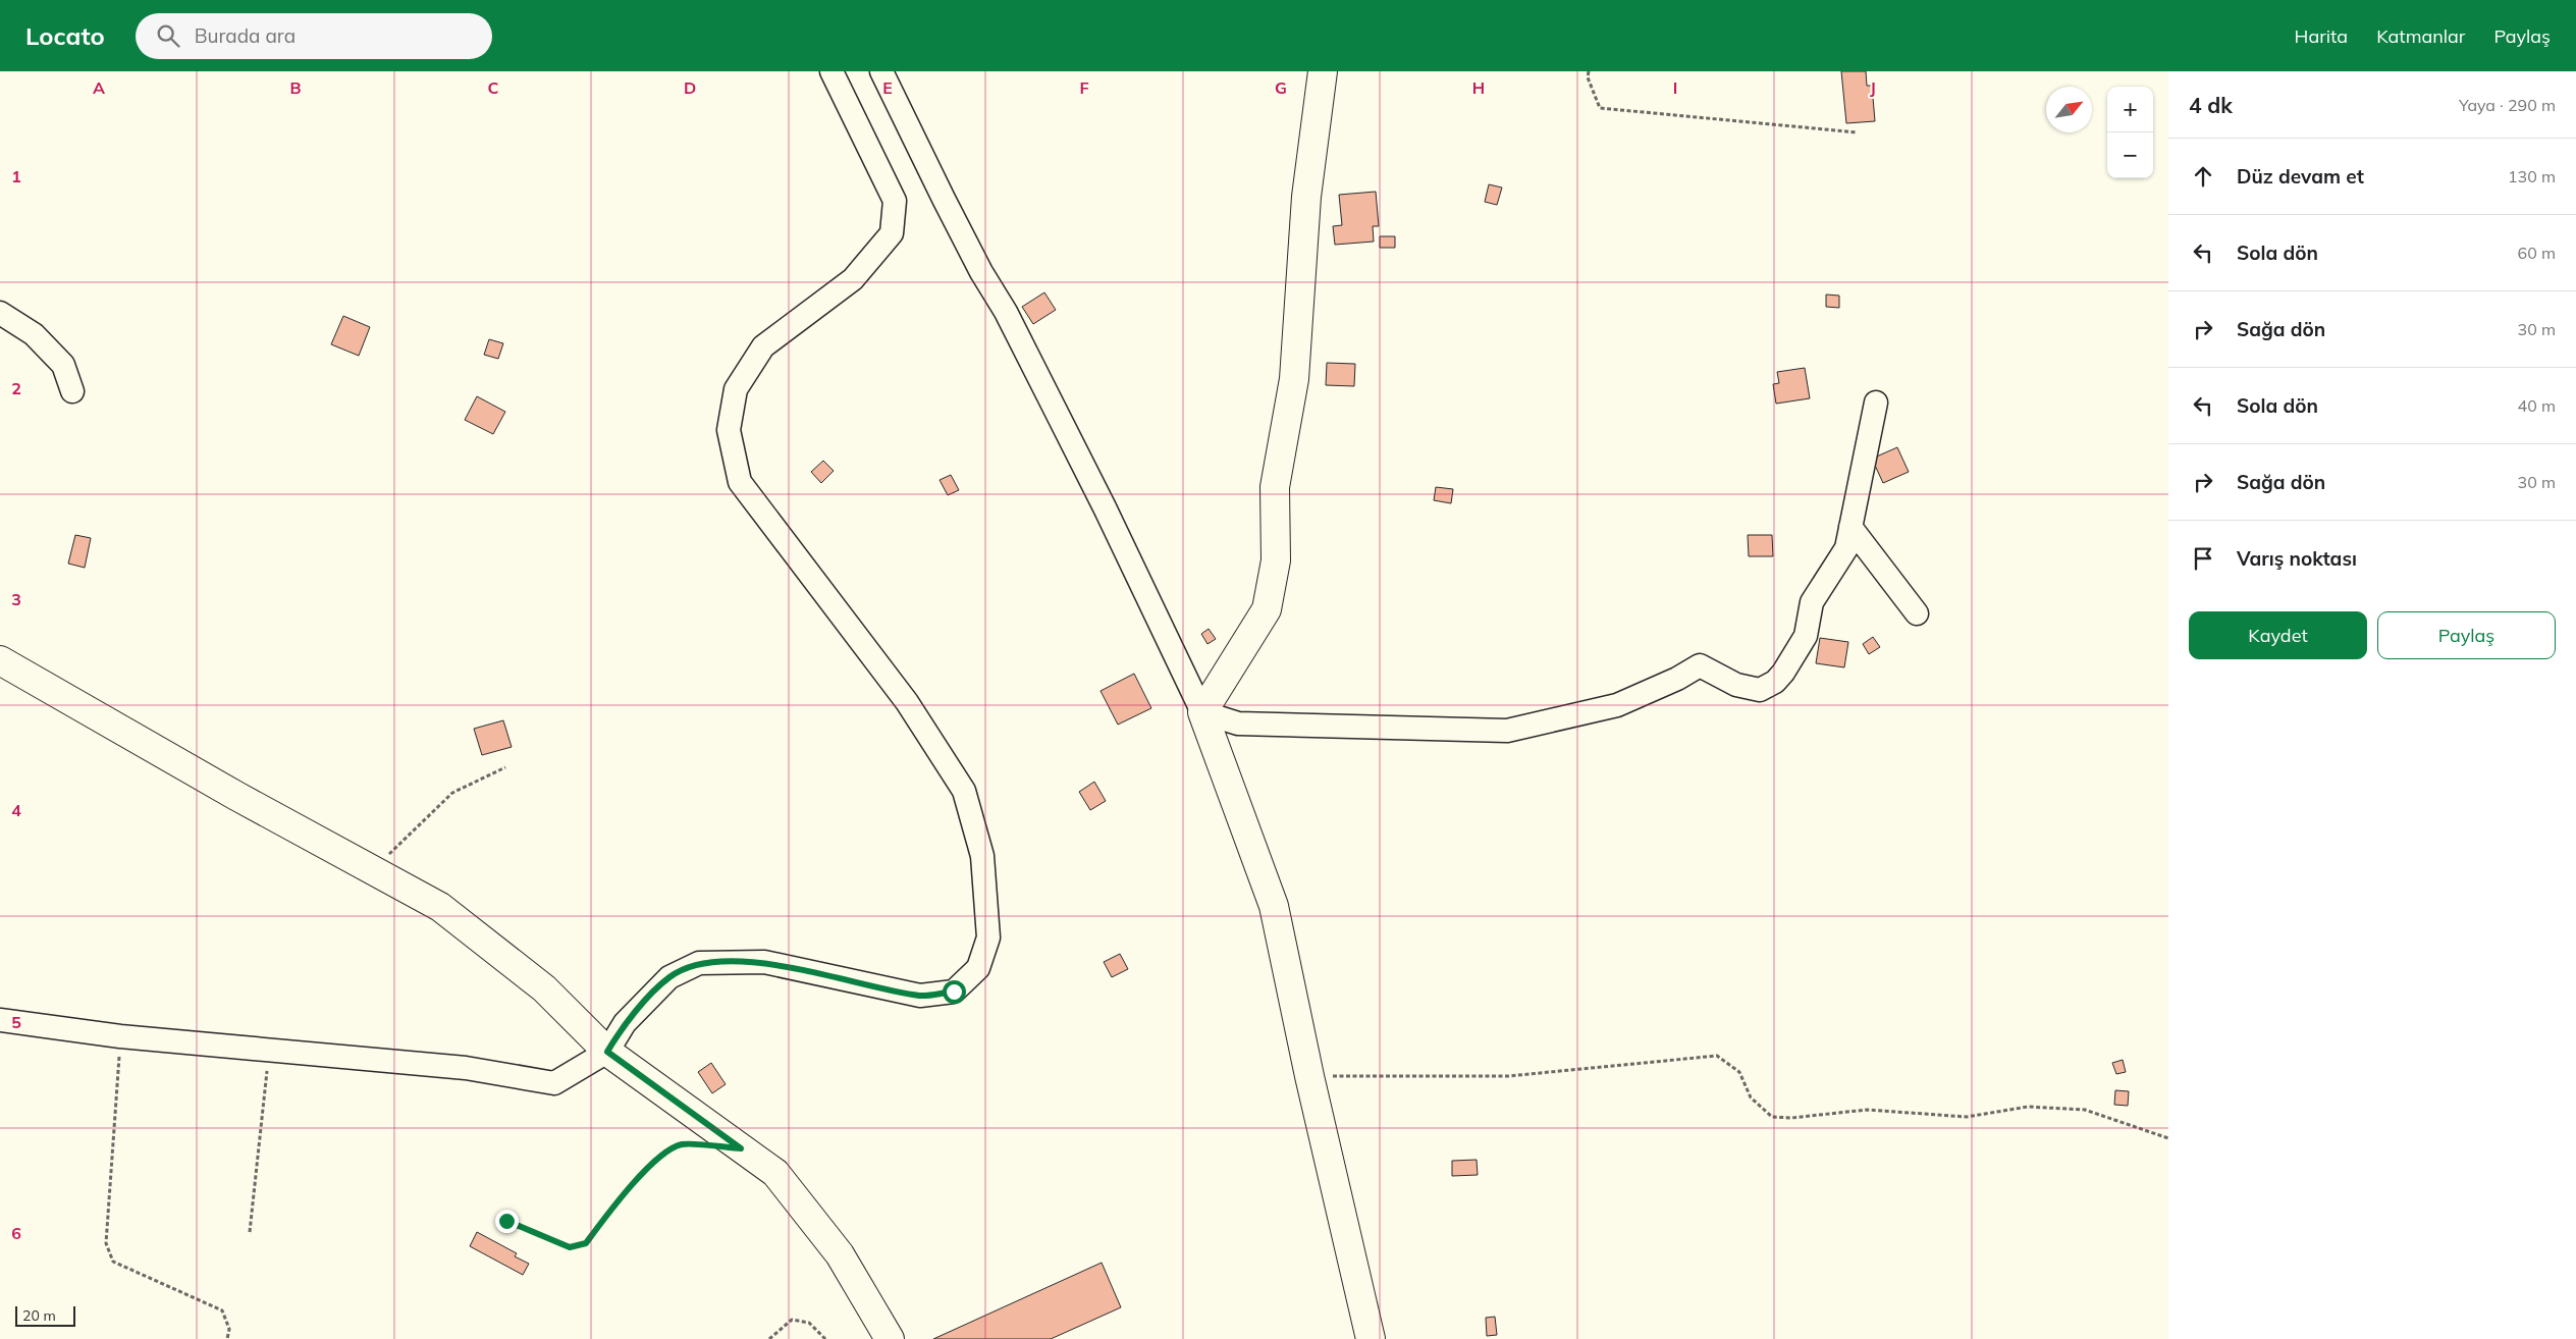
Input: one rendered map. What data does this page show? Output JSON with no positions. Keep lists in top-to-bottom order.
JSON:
{
  "scale_bar": "20 m",
  "north": "top right",
  "page": {
    "header": "Locato",
    "search": "Burada ara",
    "nav": ["Harita", "Katmanlar", "Paylaş"],
    "heading": ["4 dk", "Yaya · 290 m"],
    "map_buttons": ["+", "−"],
    "list": [
      ["Düz devam et", "130 m"],
      ["Sola dön", "60 m"],
      ["Sağa dön", "30 m"],
      ["Sola dön", "40 m"],
      ["Sağa dön", "30 m"],
      "Varış noktası"
    ],
    "buttons": ["Kaydet", "Paylaş"],
    "scale": "20 m"
  },
  "grid": {
    "columns": [
      "A",
      "B",
      "C",
      "D",
      "E",
      "F",
      "G",
      "H",
      "I",
      "J"
    ],
    "rows": [
      "1",
      "2",
      "3",
      "4",
      "5",
      "6"
    ]
  }
}
